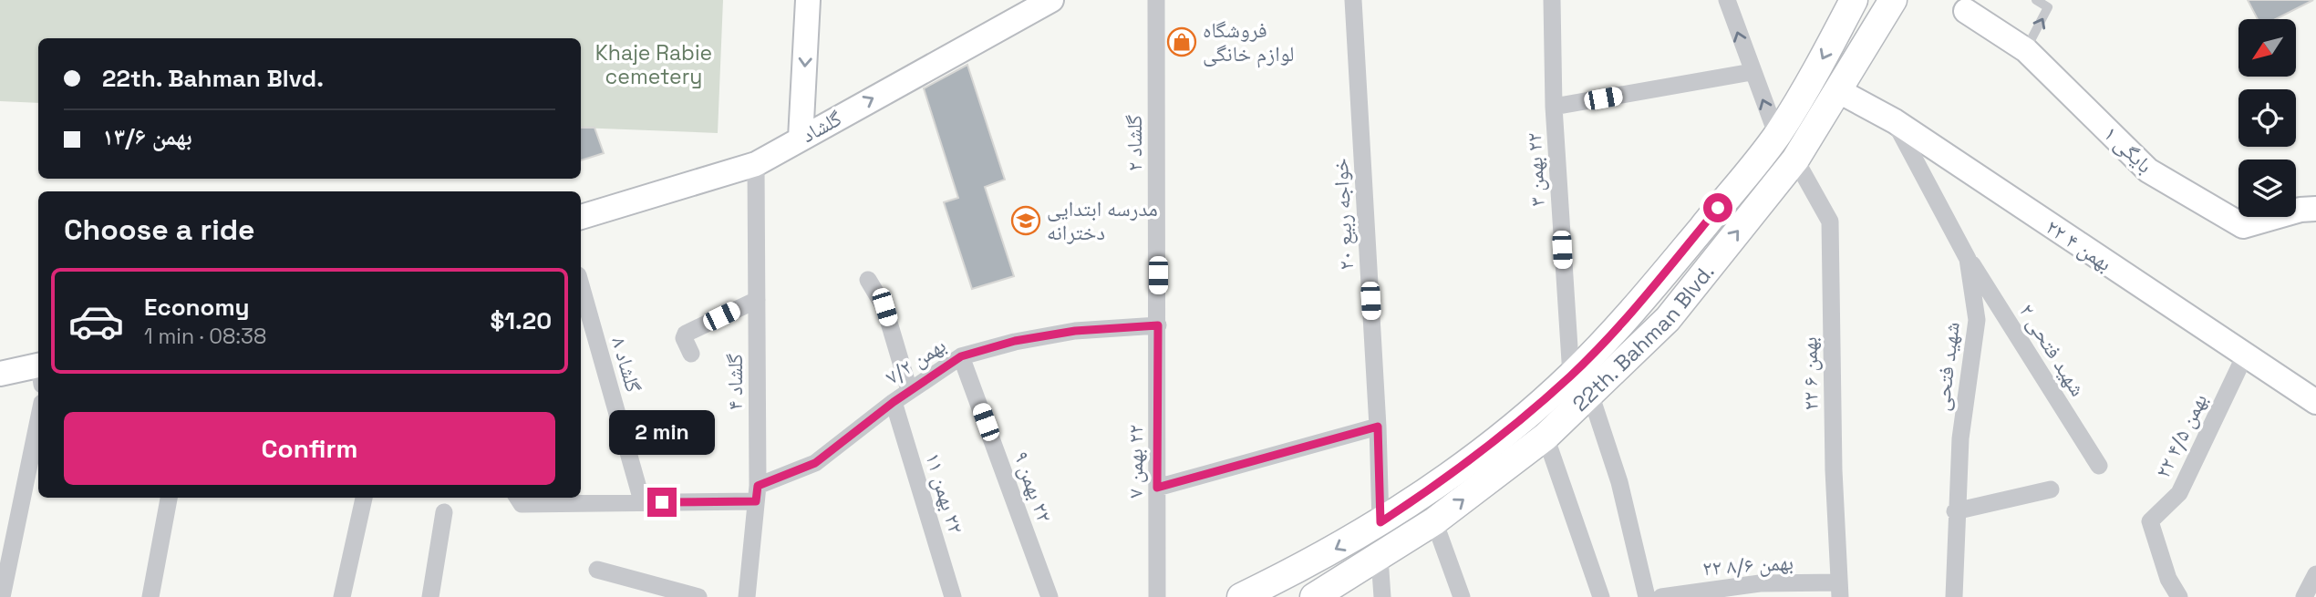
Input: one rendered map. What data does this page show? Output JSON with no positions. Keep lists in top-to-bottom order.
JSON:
{
  "streets": {
    "main road": ["22th. Bahman Blvd."],
    "street": [
      "گلشاد",
      "گلشاد ۲",
      "بایگی ۱",
      "٢٢ بهمن ۳",
      "خواجه ربیع ۲۰",
      "۲۲ بهمن ۴",
      "شهید فتحی ۲",
      "بهمن ۷/۲",
      "گلشاد ۸",
      "شهید فتحی",
      "۲۲ بهمن ۶",
      "گلشاد ۴",
      "۲۲ بهمن ۴/۵",
      "٢٢ بهمن ٧",
      "٢٢ بهمن ۹",
      "٢٢ بهمن ١١",
      "۲۲ بهمن ۸/۶"
    ]
  },
  "crossings": [
    ["گلشاد", "گلشاد ۴"],
    ["گلشاد ۲", "بهمن ۷/۲"],
    ["گلشاد ۲", "٢٢ بهمن ٧"],
    ["٢٢ بهمن ۳", "22th. Bahman Blvd."],
    ["خواجه ربیع ۲۰", "22th. Bahman Blvd."],
    ["۲۲ بهمن ۴", "22th. Bahman Blvd."],
    ["۲۲ بهمن ۴", "شهید فتحی"],
    ["۲۲ بهمن ۴", "۲۲ بهمن ۴/۵"],
    ["22th. Bahman Blvd.", "۲۲ بهمن ۶"],
    ["شهید فتحی ۲", "شهید فتحی"],
    ["بهمن ۷/۲", "گلشاد ۴"],
    ["بهمن ۷/۲", "٢٢ بهمن ٧"],
    ["بهمن ۷/۲", "٢٢ بهمن ۹"],
    ["بهمن ۷/۲", "٢٢ بهمن ١١"],
    ["۲۲ بهمن ۶", "۲۲ بهمن ۸/۶"]
  ],
  "one_way": ["گلشاد"],
  "parks": ["Khaje Rabie cemetery"],
  "places": {
    "shop": ["فروشگاه لوازم خانگی"],
    "school or university": ["مدرسه ابتدایی دخترانه"]
  },
  "north": "bottom left",
  "page": {
    "banner": ["22th. Bahman Blvd.", "بهمن ۱۳/۶"],
    "heading": "Choose a ride",
    "list": [
      {
        "name": "Economy",
        "note": "1 min · 08:38",
        "value": "$1.20"
      }
    ],
    "buttons": "Confirm",
    "bubble": "2 min"
  }
}
